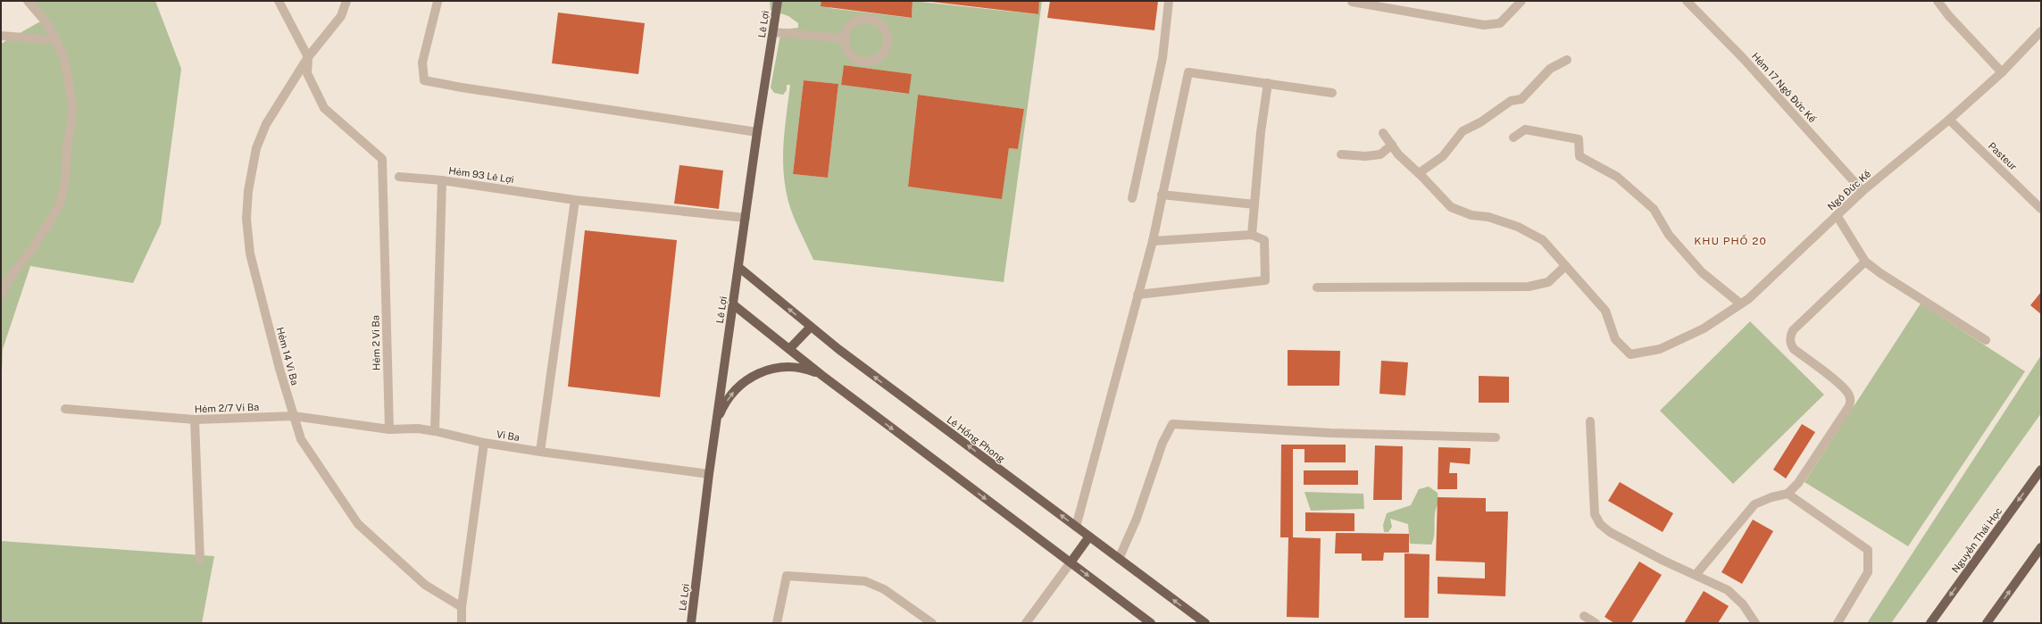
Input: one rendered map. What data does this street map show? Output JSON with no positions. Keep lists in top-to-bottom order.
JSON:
{
  "streets": {
    "main road": ["Lê Lợi", "Lê Hồng Phong", "Nguyễn Thái Học"],
    "street": [
      "Hẻm 17 Ngô Đức Kế",
      "Pasteur",
      "Hẻm 93 Lê Lợi",
      "Ngô Đức Kế",
      "Hẻm 2 Vi Ba",
      "Hẻm 14 Vi Ba",
      "Hẻm 2/7 Vi Ba",
      "Vi Ba"
    ]
  },
  "crossings": [
    ["Lê Lợi", "Hẻm 93 Lê Lợi"],
    ["Lê Lợi", "Vi Ba"],
    ["Lê Lợi", "Lê Hồng Phong"],
    ["Hẻm 17 Ngô Đức Kế", "Ngô Đức Kế"],
    ["Pasteur", "Ngô Đức Kế"],
    ["Hẻm 2 Vi Ba", "Hẻm 14 Vi Ba"],
    ["Hẻm 2 Vi Ba", "Hẻm 2/7 Vi Ba"],
    ["Hẻm 14 Vi Ba", "Hẻm 2/7 Vi Ba"],
    ["Hẻm 14 Vi Ba", "Vi Ba"]
  ],
  "districts": ["KHU PHỐ 20"]
}
